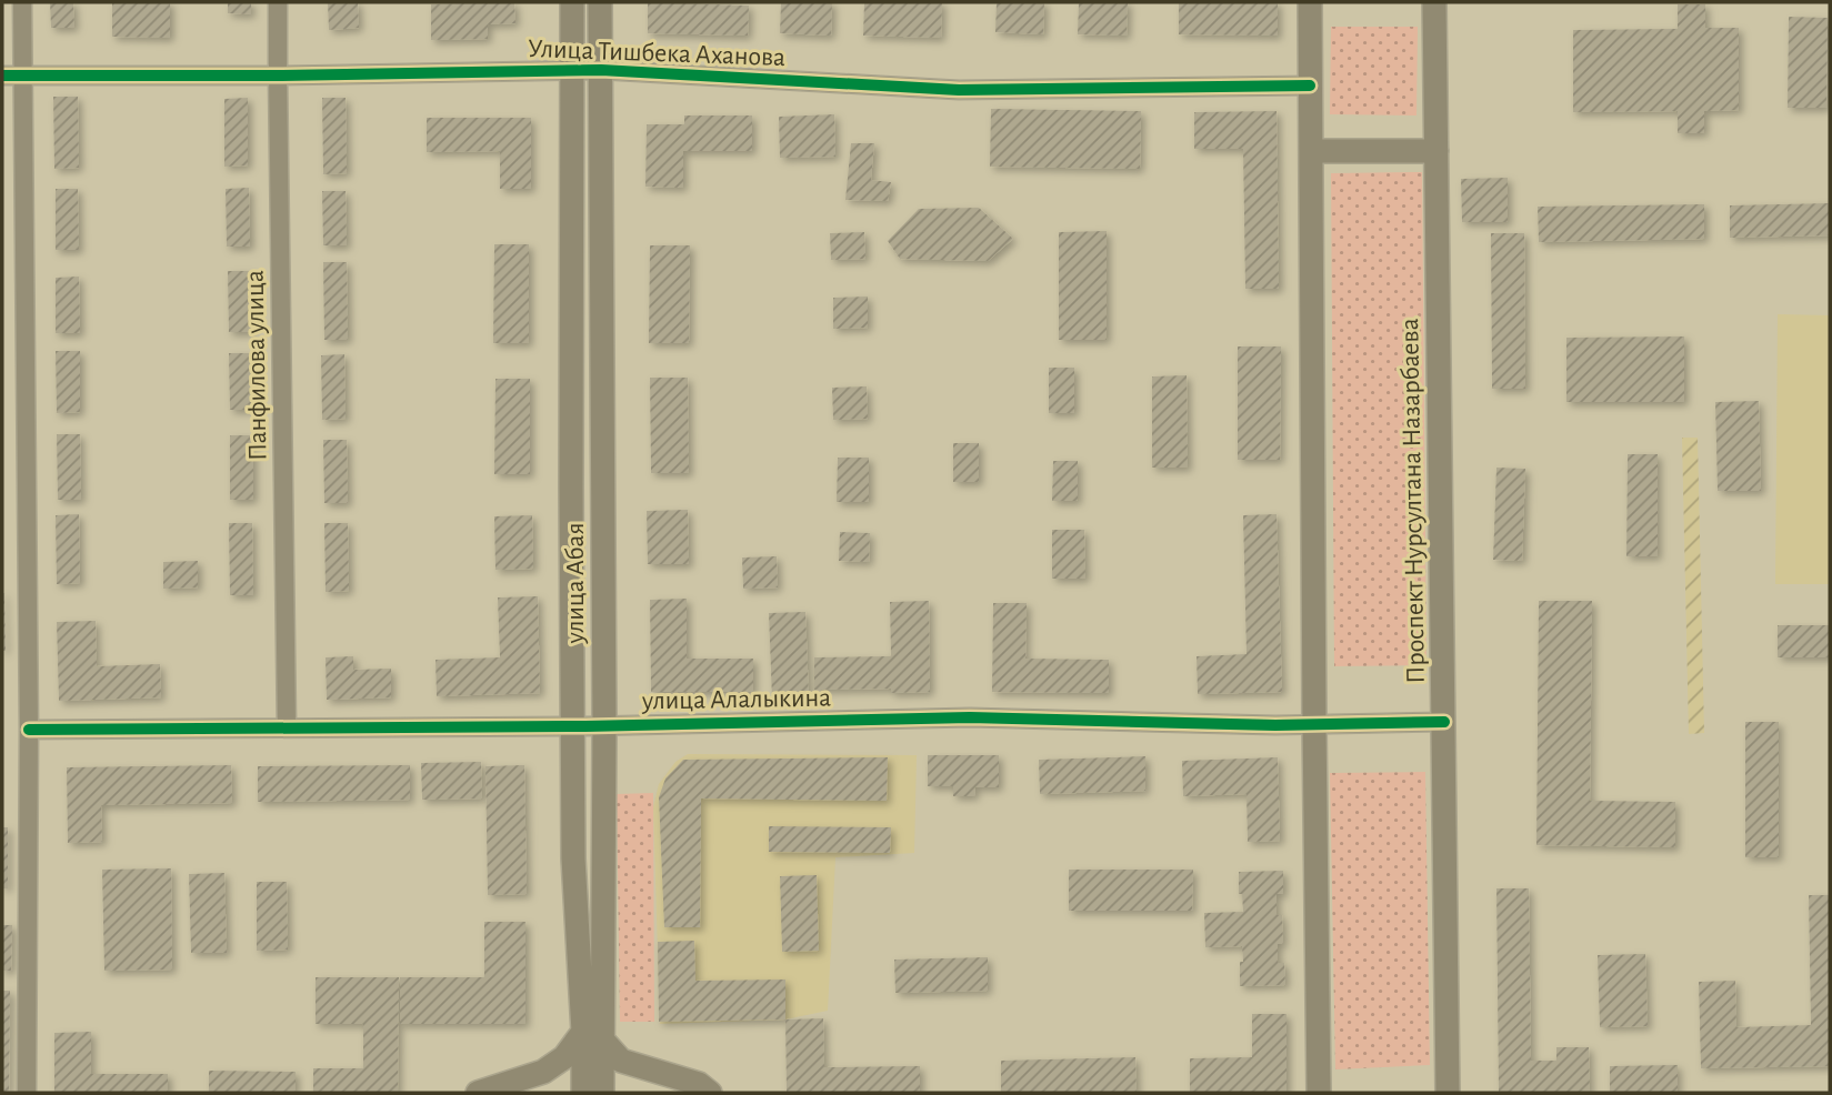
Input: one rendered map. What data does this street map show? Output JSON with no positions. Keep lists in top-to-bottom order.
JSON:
{
  "streets": {
    "main road": ["Проспект Нурсултана Назарбаева", "улица Абая"],
    "street": ["Улица Тишбека Аханова", "Панфилова улица", "улица Алалыкина"]
  },
  "crossings": [
    ["Улица Тишбека Аханова", "Панфилова улица"],
    ["Улица Тишбека Аханова", "улица Абая"],
    ["Панфилова улица", "улица Алалыкина"],
    ["Проспект Нурсултана Назарбаева", "улица Алалыкина"],
    ["улица Абая", "улица Алалыкина"]
  ]
}
